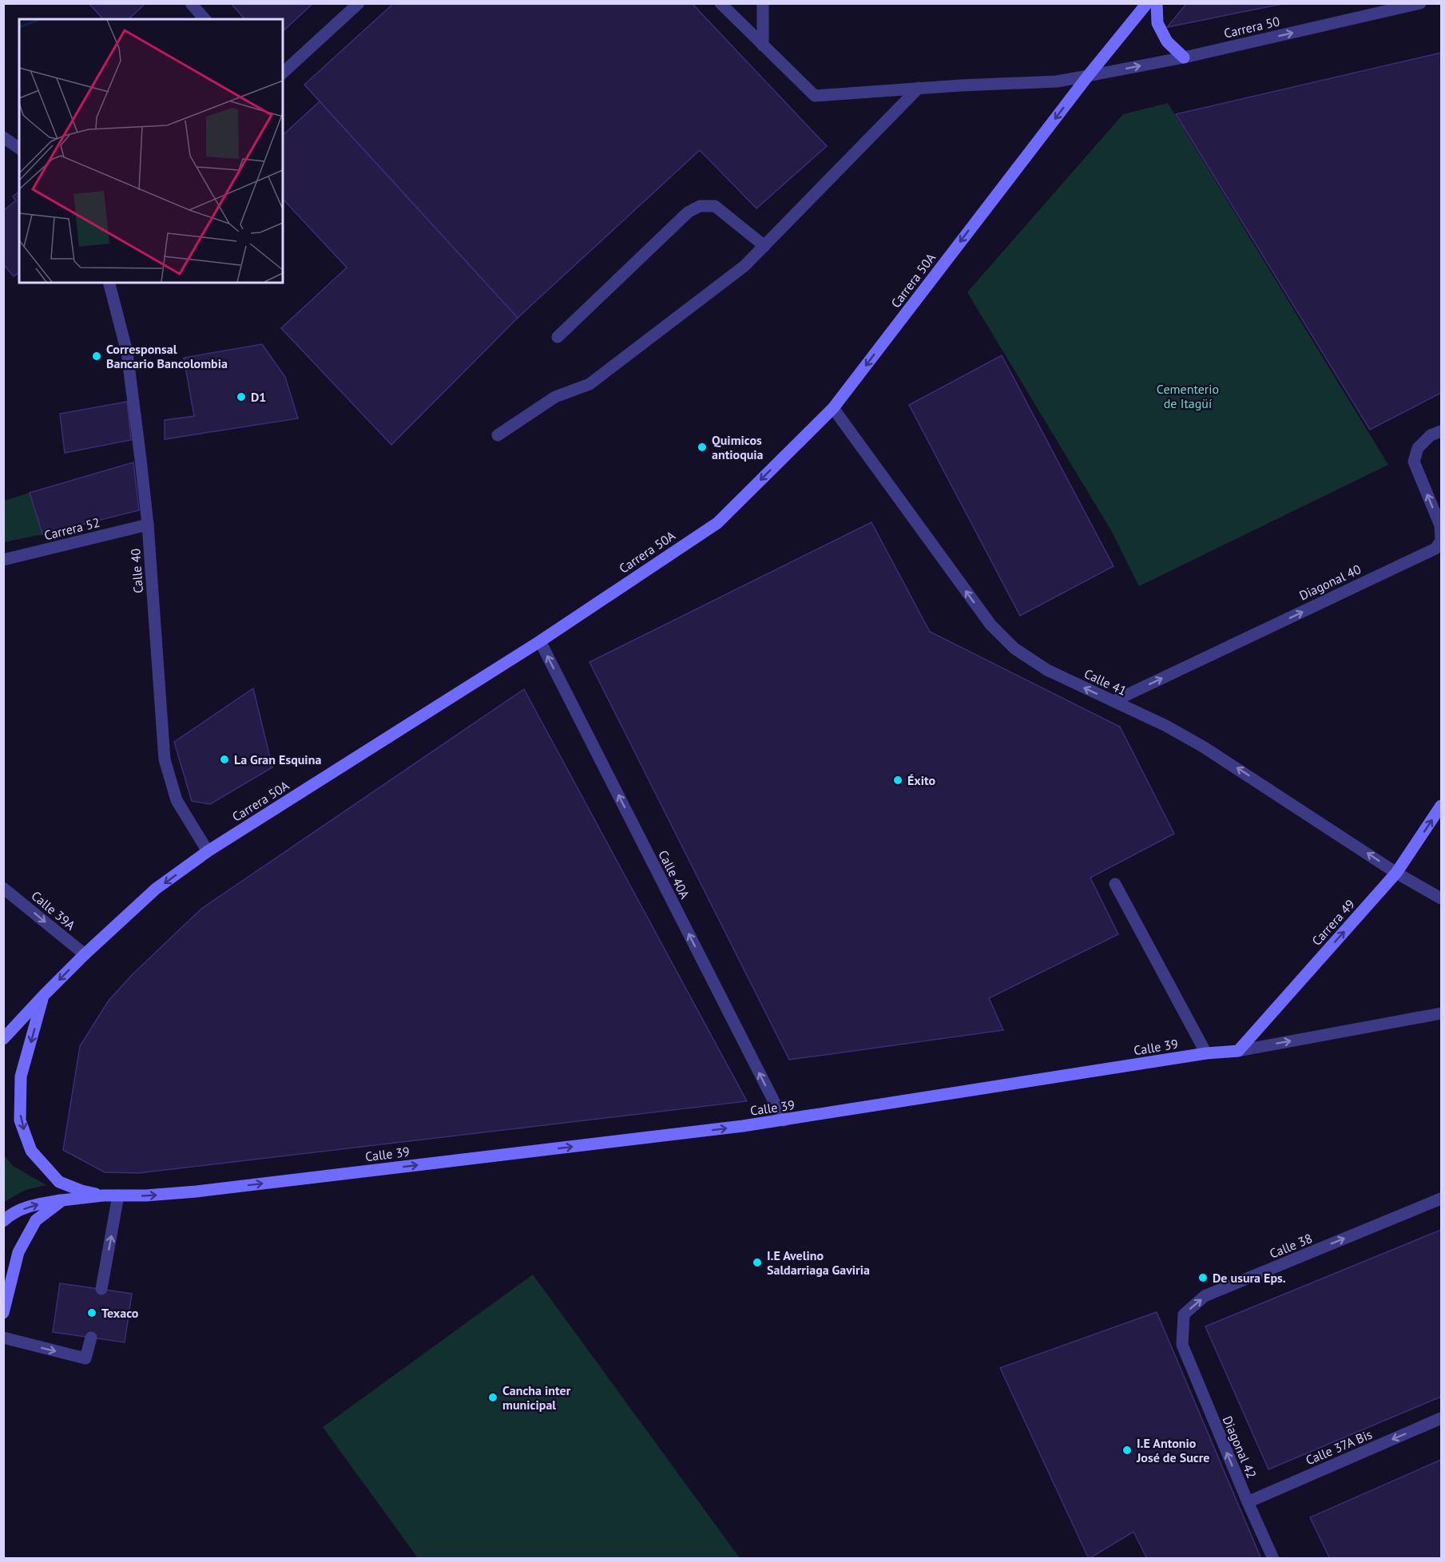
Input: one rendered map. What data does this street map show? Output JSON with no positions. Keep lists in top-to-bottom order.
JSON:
{
  "streets": {
    "main road": ["Carrera 50A", "Carrera 49", "Calle 39"],
    "street": [
      "Carrera 50",
      "Carrera 52",
      "Calle 40",
      "Diagonal 40",
      "Calle 41",
      "Calle 40A",
      "Calle 39A",
      "Calle 38",
      "Diagonal 42",
      "Calle 37A Bis"
    ]
  },
  "crossings": [
    ["Carrera 50", "Carrera 50A"],
    ["Carrera 50A", "Calle 40"],
    ["Carrera 50A", "Calle 41"],
    ["Carrera 50A", "Calle 40A"],
    ["Carrera 50A", "Calle 39A"],
    ["Carrera 50A", "Calle 39"],
    ["Carrera 52", "Calle 40"],
    ["Diagonal 40", "Calle 41"],
    ["Calle 41", "Carrera 49"],
    ["Calle 40A", "Calle 39"],
    ["Carrera 49", "Calle 39"],
    ["Calle 38", "Diagonal 42"],
    ["Diagonal 42", "Calle 37A Bis"]
  ],
  "one_way": [
    "Carrera 50",
    "Carrera 50A",
    "Diagonal 40",
    "Calle 41",
    "Calle 40A",
    "Calle 39A",
    "Carrera 49",
    "Calle 39",
    "Calle 38",
    "Diagonal 42",
    "Calle 37A Bis"
  ],
  "parks": ["Cementerio de Itagüí"],
  "places": [
    "Corresponsal Bancario Bancolombia",
    "D1",
    "Quimicos antioquia",
    "La Gran Esquina",
    "Éxito",
    "I.E Avelino Saldarriaga Gaviria",
    "De usura Eps.",
    "Texaco",
    "Cancha inter municipal",
    "I.E Antonio José de Sucre"
  ]
}
